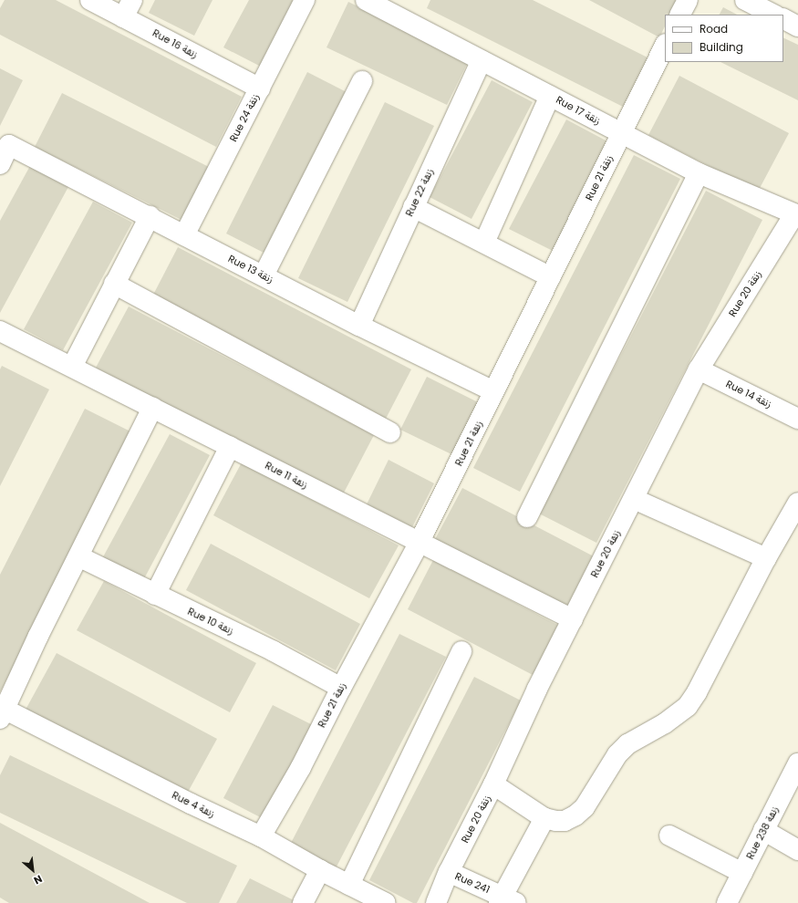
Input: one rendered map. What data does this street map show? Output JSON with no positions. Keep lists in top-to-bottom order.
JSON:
{
  "streets": {
    "street": [
      "Rue 16 زنقة",
      "Rue 17 زنقة",
      "Rue 24 زنقة",
      "Rue 21 زنقة",
      "Rue 22 زنقة",
      "Rue 13 زنقة",
      "Rue 20 زنقة",
      "Rue 14 زنقة",
      "Rue 11 زنقة",
      "Rue 10 زنقة",
      "Rue 4 زنقة",
      "Rue 238 زنقة",
      "Rue 241"
    ]
  },
  "crossings": [
    ["Rue 16 زنقة", "Rue 24 زنقة"],
    ["Rue 17 زنقة", "Rue 21 زنقة"],
    ["Rue 17 زنقة", "Rue 22 زنقة"],
    ["Rue 17 زنقة", "Rue 20 زنقة"],
    ["Rue 24 زنقة", "Rue 13 زنقة"],
    ["Rue 21 زنقة", "Rue 13 زنقة"],
    ["Rue 21 زنقة", "Rue 11 زنقة"],
    ["Rue 21 زنقة", "Rue 10 زنقة"],
    ["Rue 21 زنقة", "Rue 4 زنقة"],
    ["Rue 22 زنقة", "Rue 13 زنقة"],
    ["Rue 20 زنقة", "Rue 14 زنقة"],
    ["Rue 20 زنقة", "Rue 11 زنقة"],
    ["Rue 20 زنقة", "Rue 241"]
  ],
  "legend": ["Road", "Building"],
  "north": "bottom right"
}
